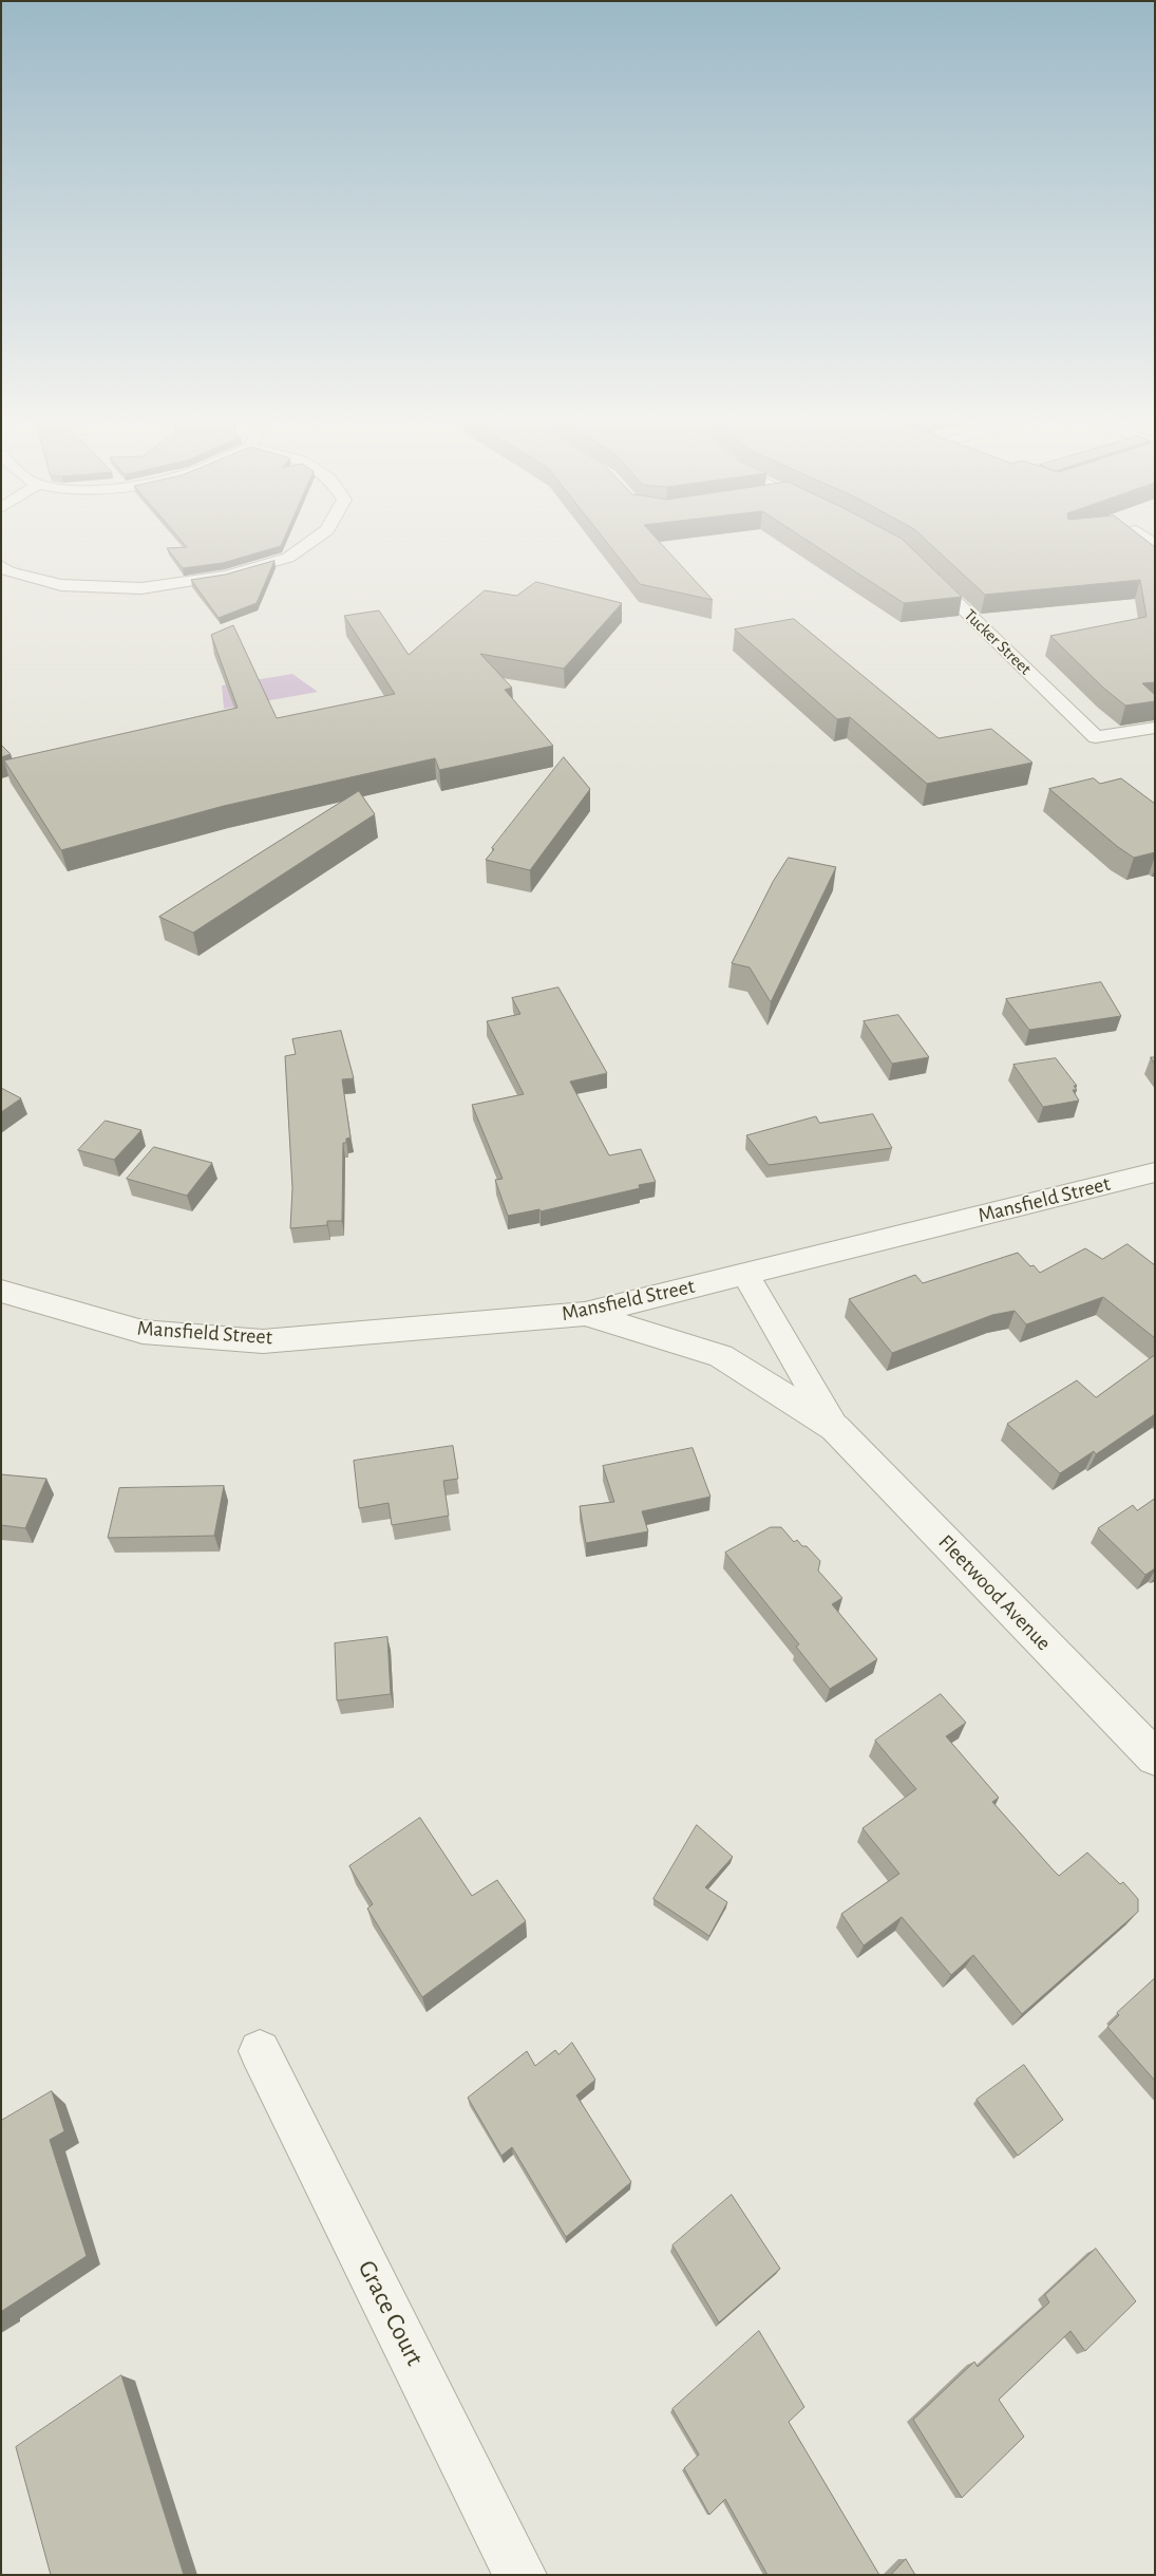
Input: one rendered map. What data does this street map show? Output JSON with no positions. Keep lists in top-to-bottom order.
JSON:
{
  "streets": {
    "street": [
      "Tucker Street",
      "Mansfield Street",
      "Fleetwood Avenue",
      "Grace Court"
    ]
  },
  "crossings": [
    ["Mansfield Street", "Fleetwood Avenue"]
  ]
}
